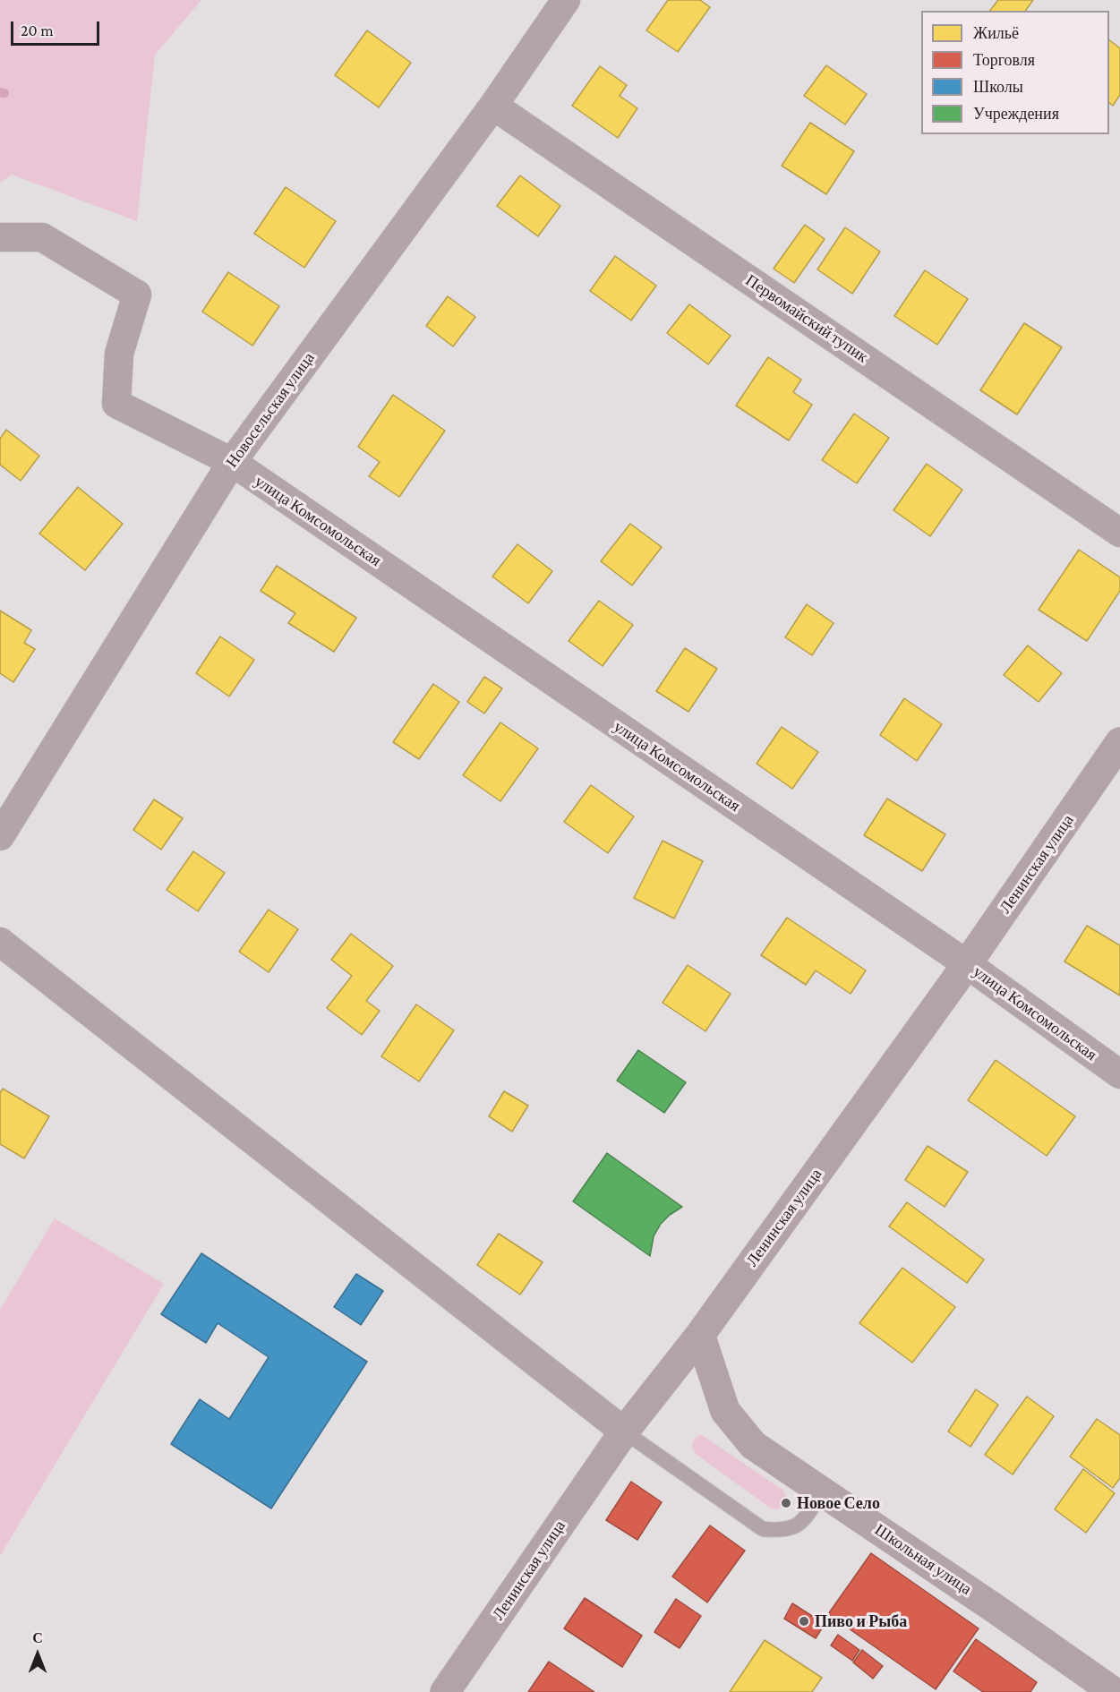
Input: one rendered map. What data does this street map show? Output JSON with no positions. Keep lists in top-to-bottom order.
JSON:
{
  "streets": {
    "street": [
      "Первомайский тупик",
      "Новосельская улица",
      "улица Комсомольская",
      "Ленинская улица",
      "Школьная улица"
    ]
  },
  "crossings": [
    ["Первомайский тупик", "Новосельская улица"],
    ["Новосельская улица", "улица Комсомольская"],
    ["улица Комсомольская", "Ленинская улица"],
    ["Ленинская улица", "Школьная улица"]
  ],
  "places": ["Новое Село", "Пиво и Рыба"],
  "legend": [
    "Жильё",
    "Торговля",
    "Школы",
    "Учреждения"
  ],
  "scale_bar": "20 m",
  "north": "top"
}
